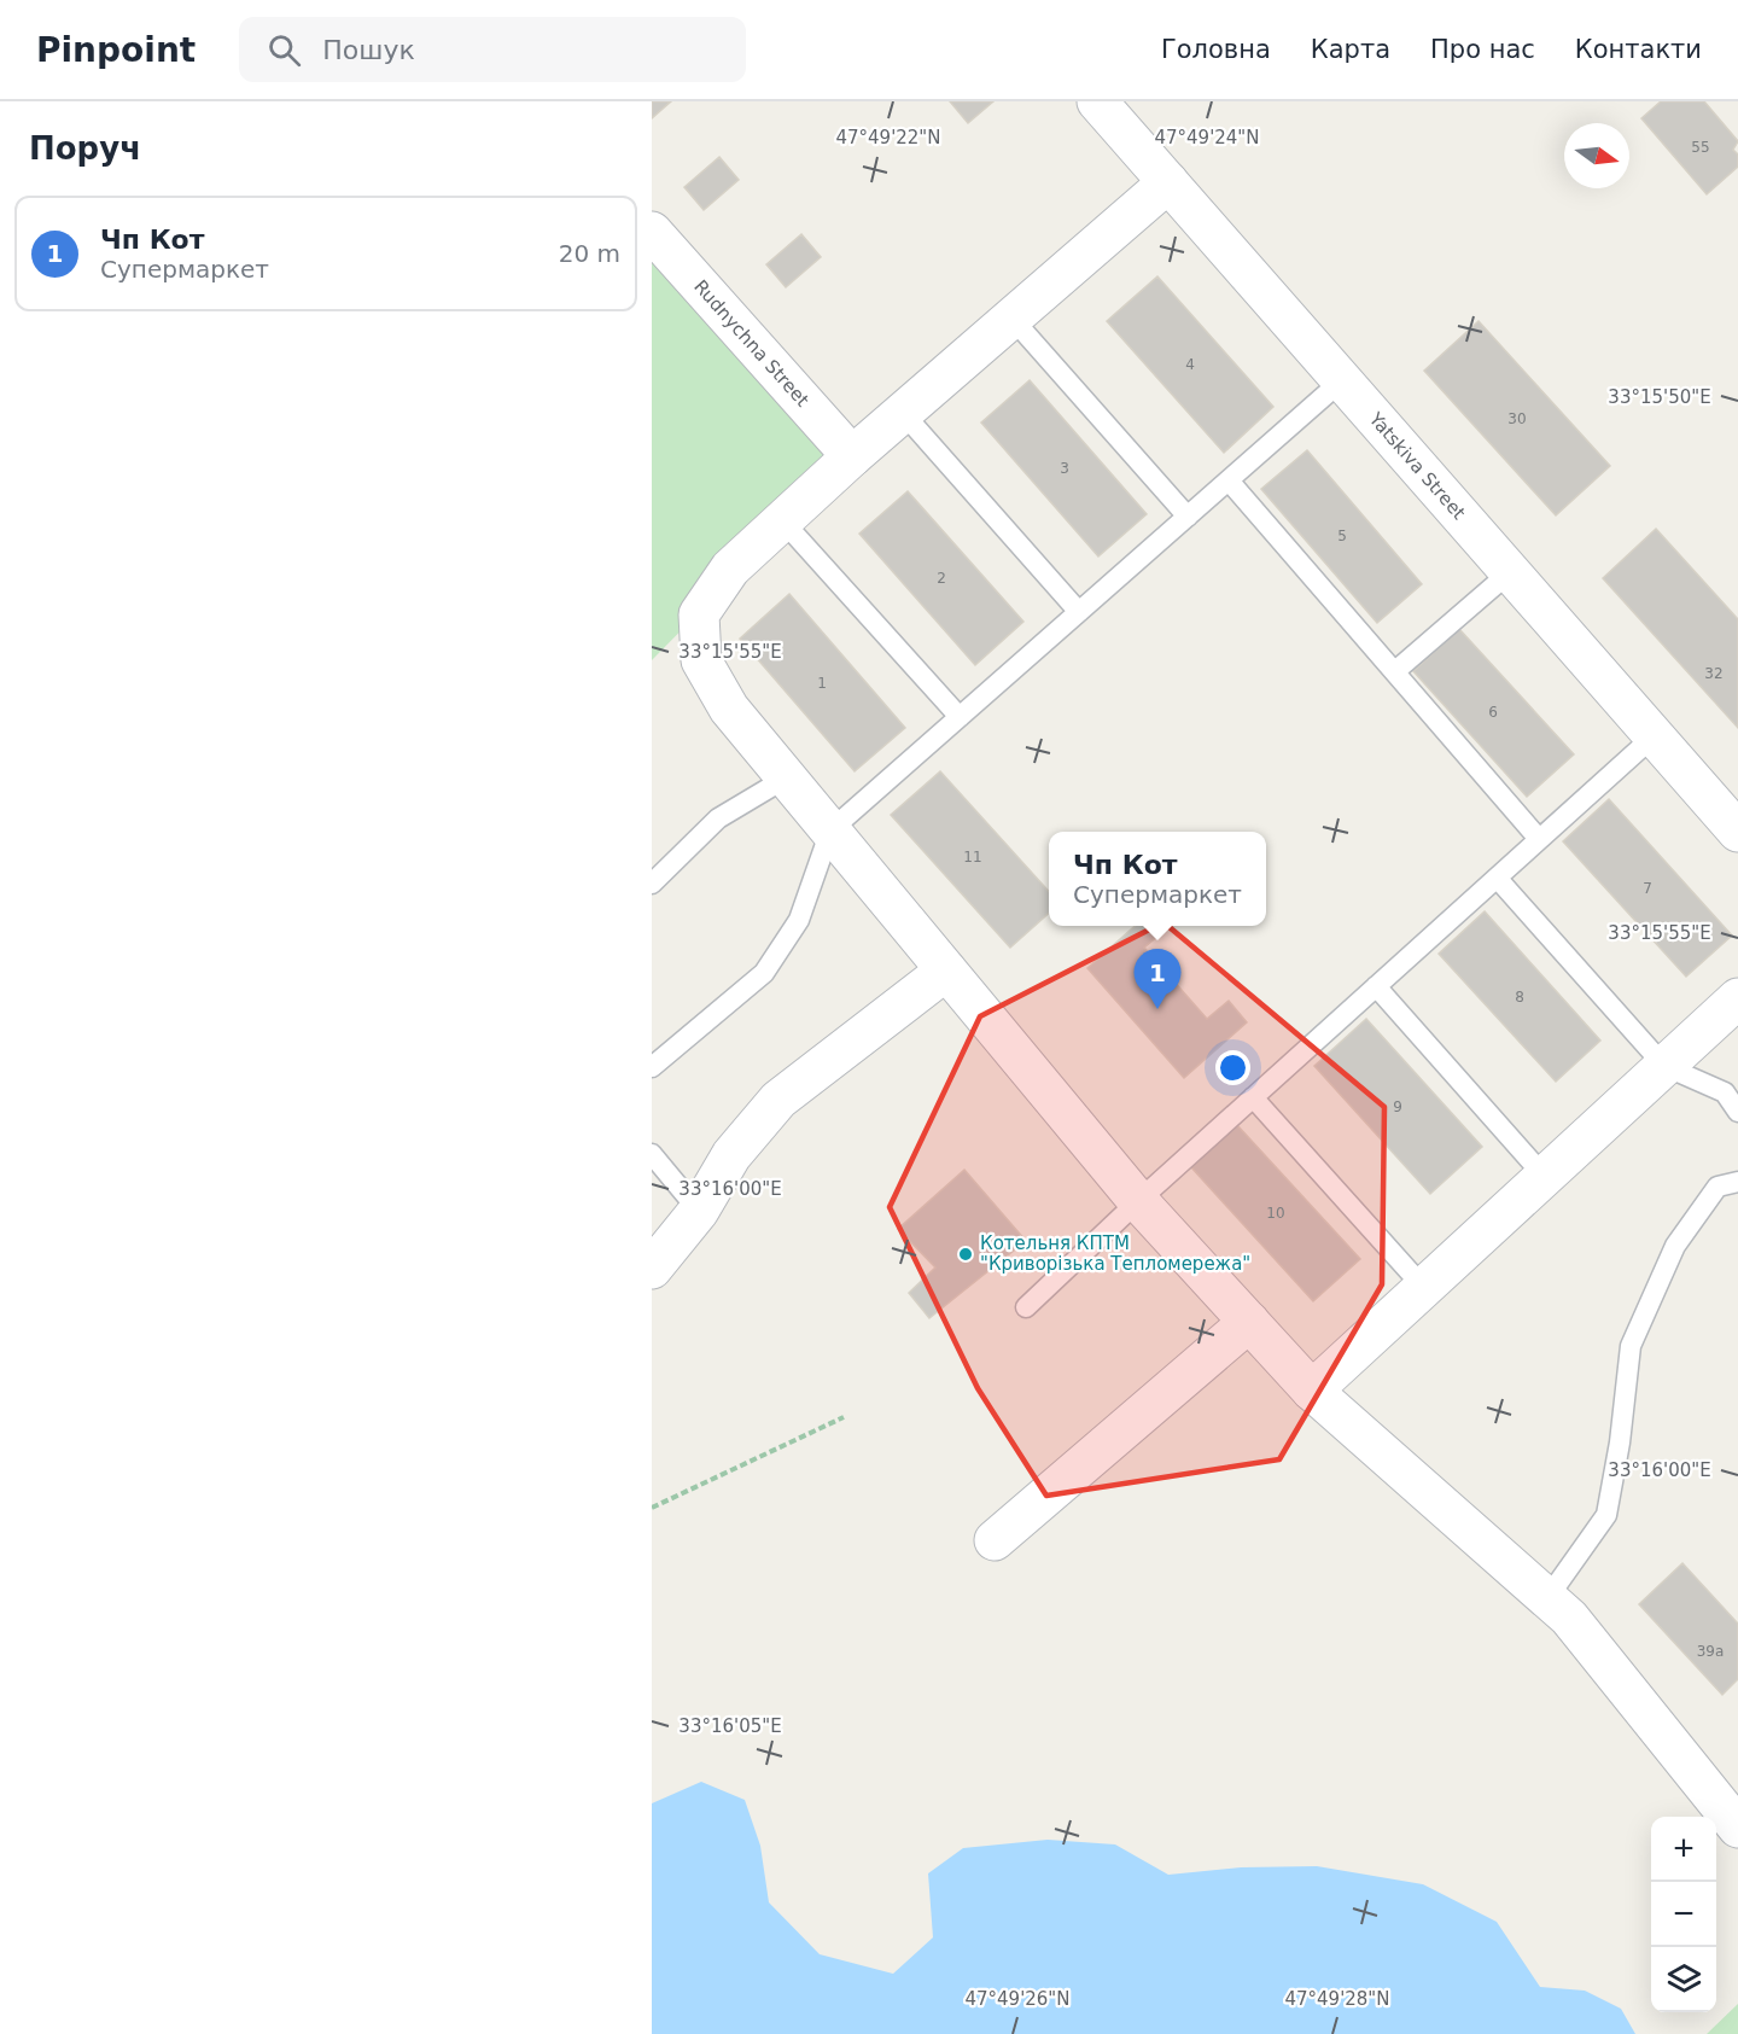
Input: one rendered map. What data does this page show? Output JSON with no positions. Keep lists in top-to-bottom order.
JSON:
{
  "streets": {
    "street": ["Rudnychna Street", "Yatskiva Street"]
  },
  "places": ["Котельня КПТМ \"Криворізька Тепломережа\""],
  "house_numbers": [
    "55",
    "4",
    "30",
    "3",
    "5",
    "2",
    "32",
    "1",
    "6",
    "11",
    "7",
    "8",
    "9",
    "10",
    "39а"
  ],
  "north": "right",
  "page": {
    "header": "Pinpoint",
    "search": "Пошук",
    "nav": [
      "Головна",
      "Карта",
      "Про нас",
      "Контакти"
    ],
    "heading": "Поруч",
    "list": [
      {
        "mark": "1",
        "name": "Чп Кот",
        "note": "Супермаркет",
        "value": "20 m"
      }
    ],
    "popup": ["Чп Кот", "Супермаркет"],
    "pins": "1",
    "map_buttons": ["+", "−"]
  },
  "coordinates": [
    "47°49'22\"N",
    "47°49'24\"N",
    "33°15'50\"E",
    "33°15'55\"E",
    "33°16'00\"E",
    "33°16'05\"E",
    "47°49'26\"N",
    "47°49'28\"N"
  ]
}
